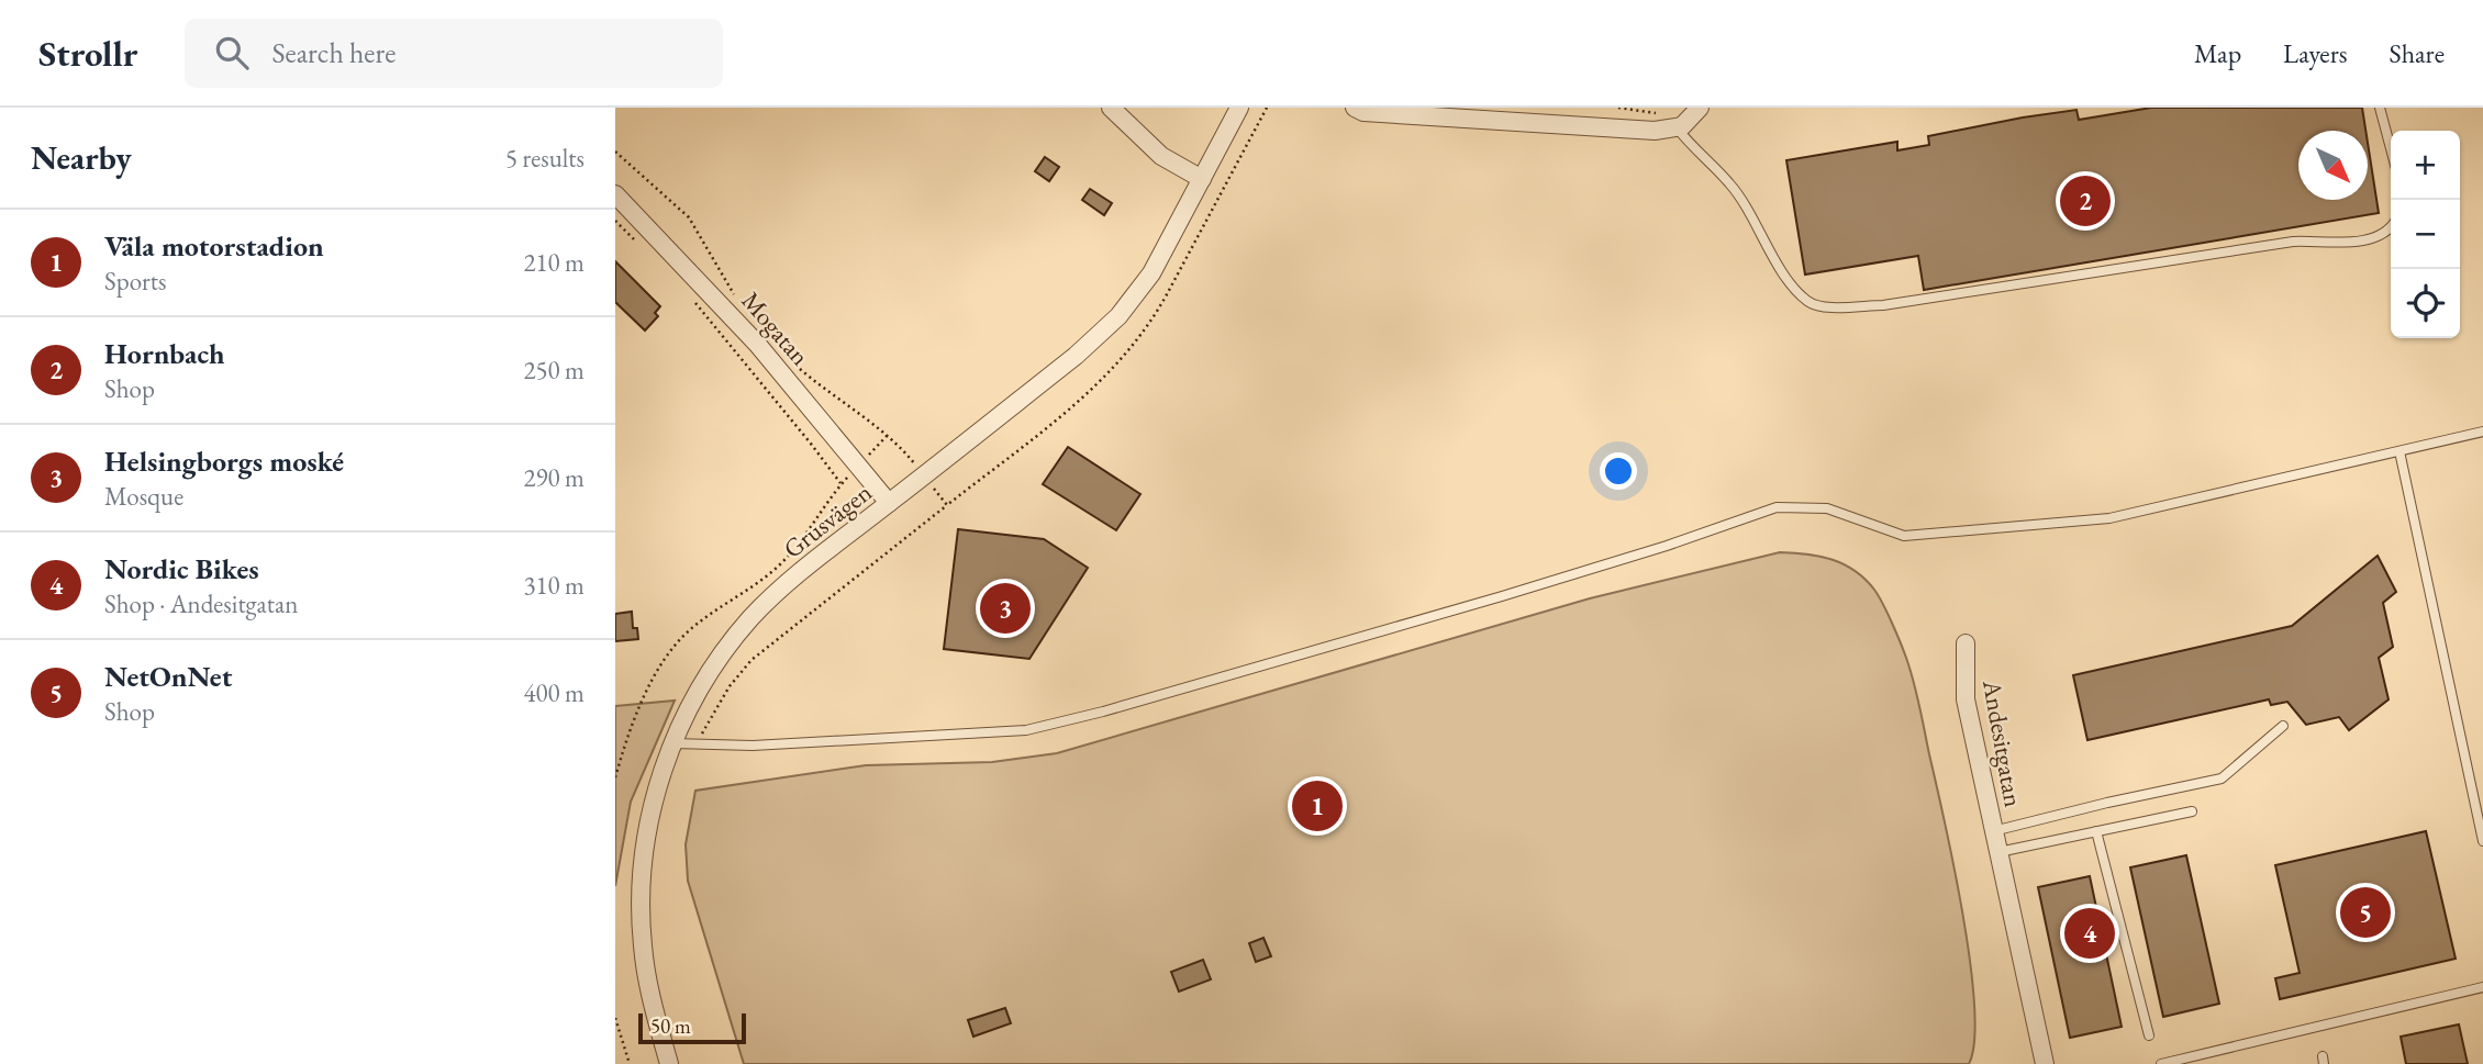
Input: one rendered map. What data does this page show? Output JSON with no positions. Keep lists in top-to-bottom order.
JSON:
{
  "streets": {
    "street": ["Mogatan", "Grusvägen", "Andesitgatan"]
  },
  "crossings": [
    ["Mogatan", "Grusvägen"]
  ],
  "scale_bar": "50 m",
  "north": "bottom right",
  "page": {
    "header": "Strollr",
    "search": "Search here",
    "nav": ["Map", "Layers", "Share"],
    "heading": ["Nearby", "5 results"],
    "map_buttons": ["+", "−"],
    "pins": [
      "2",
      "3",
      "1",
      "5",
      "4"
    ],
    "list": [
      {
        "mark": "1",
        "name": "Väla motorstadion",
        "note": "Sports",
        "value": "210 m"
      },
      {
        "mark": "2",
        "name": "Hornbach",
        "note": "Shop",
        "value": "250 m"
      },
      {
        "mark": "3",
        "name": "Helsingborgs moské",
        "note": "Mosque",
        "value": "290 m"
      },
      {
        "mark": "4",
        "name": "Nordic Bikes",
        "note": "Shop · Andesitgatan",
        "value": "310 m"
      },
      {
        "mark": "5",
        "name": "NetOnNet",
        "note": "Shop",
        "value": "400 m"
      }
    ],
    "scale": "50 m"
  }
}
